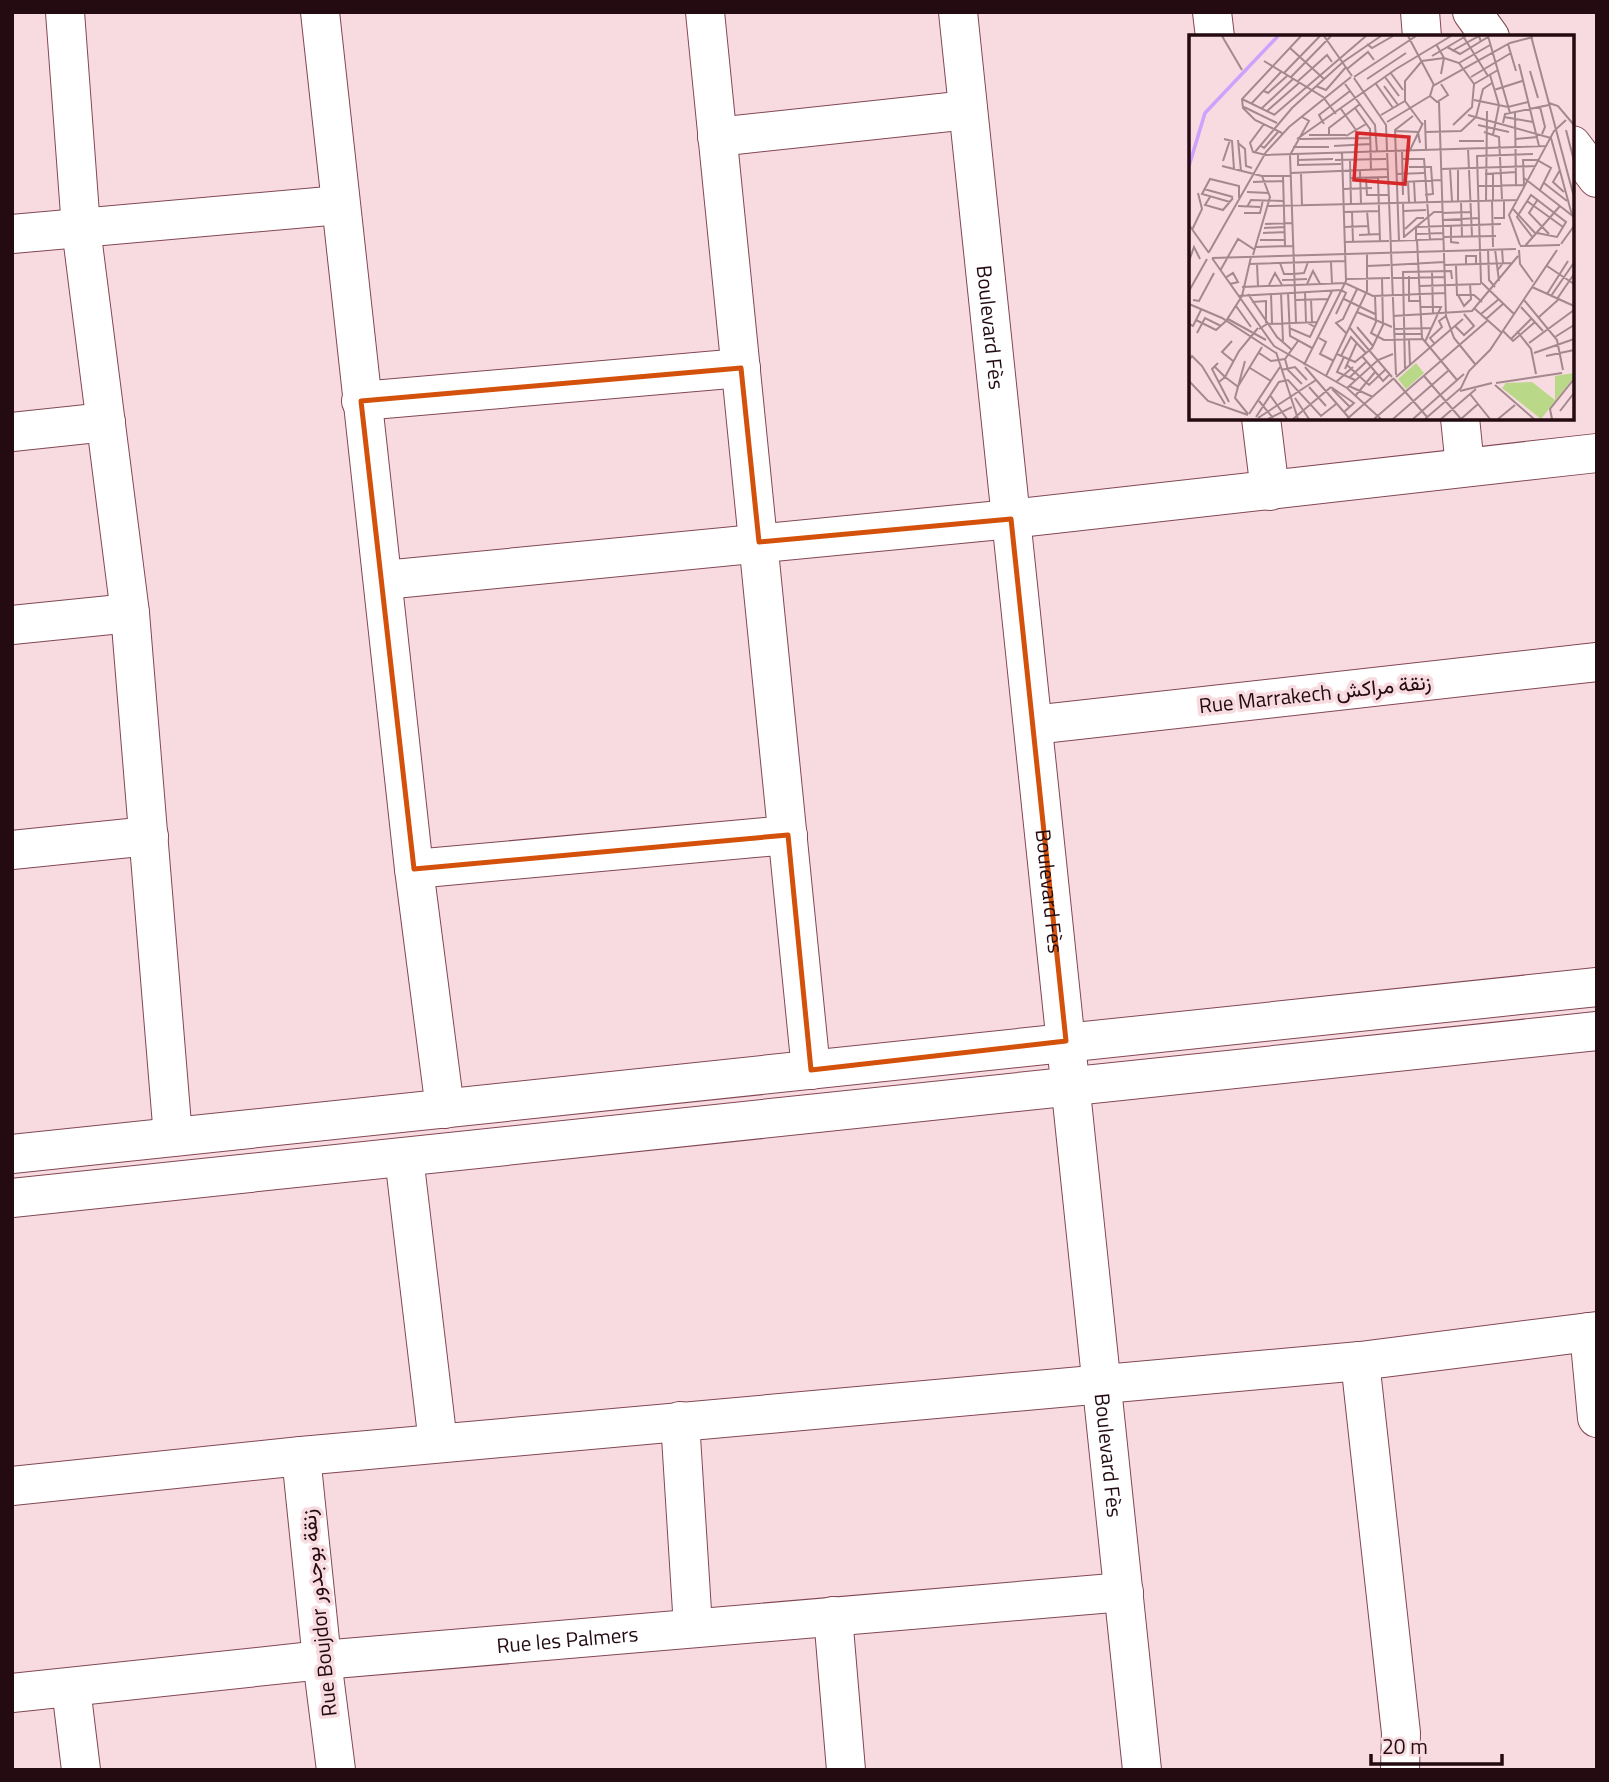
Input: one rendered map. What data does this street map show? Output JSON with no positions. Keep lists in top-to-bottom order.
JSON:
{
  "streets": {
    "street": [
      "Boulevard Fès",
      "Rue Marrakech زنقة مراكش",
      "Rue Boujdor زنقة بوجدور",
      "Rue les Palmers"
    ]
  },
  "crossings": [
    ["Boulevard Fès", "Rue Marrakech زنقة مراكش"],
    ["Boulevard Fès", "Rue les Palmers"],
    ["Rue Boujdor زنقة بوجدور", "Rue les Palmers"]
  ],
  "scale_bar": "20 m"
}
